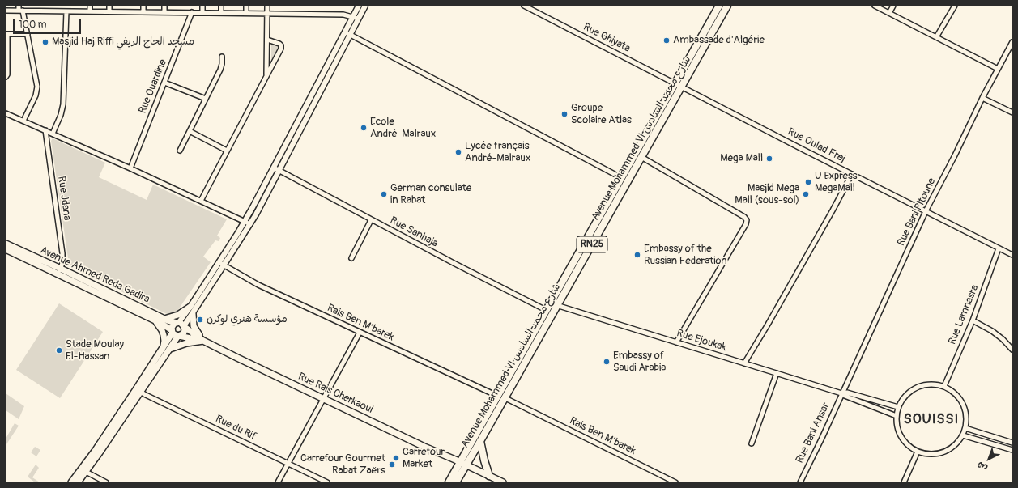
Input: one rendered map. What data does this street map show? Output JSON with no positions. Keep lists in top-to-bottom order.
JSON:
{
  "streets": {
    "main road": [
      "Avenue Mohammed VI شارع محمد السادس",
      "RN25",
      "Avenue Ahmed Reda Gadira",
      "Rue Rais Cherkaoui"
    ],
    "street": [
      "Rue Ghiyata",
      "Rue Ouardine",
      "Rue Oulad Frej",
      "Rue Jdana",
      "Rue Bani Ritoune",
      "Rue Sanhaja",
      "Rue Lamnasra",
      "Rais Ben M’barek",
      "Rue Ejoukak",
      "Rue du Rif",
      "Rue Bani Ansar"
    ]
  },
  "crossings": [
    ["Rue Ghiyata", "Avenue Mohammed VI شارع محمد السادس"],
    ["Rue Ghiyata", "Rue Oulad Frej"],
    ["Rue Ghiyata", "RN25"],
    ["Avenue Mohammed VI شارع محمد السادس", "Rue Oulad Frej"],
    ["Avenue Mohammed VI شارع محمد السادس", "RN25"],
    ["Avenue Mohammed VI شارع محمد السادس", "Rais Ben M’barek"],
    ["Avenue Mohammed VI شارع محمد السادس", "Rue Ejoukak"],
    ["Avenue Mohammed VI شارع محمد السادس", "Rue Rais Cherkaoui"],
    ["Rue Oulad Frej", "Rue Bani Ritoune"],
    ["Rue Oulad Frej", "RN25"],
    ["Rue Oulad Frej", "Rue Lamnasra"],
    ["Rue Jdana", "Avenue Ahmed Reda Gadira"],
    ["Rue Bani Ritoune", "Rue Ejoukak"],
    ["Rue Bani Ritoune", "Rue Bani Ansar"],
    ["Rue Sanhaja", "RN25"],
    ["RN25", "Rais Ben M’barek"],
    ["RN25", "Rue Rais Cherkaoui"],
    ["Rue Lamnasra", "Rue Ejoukak"],
    ["Rue Ejoukak", "Rue Bani Ansar"]
  ],
  "districts": ["SOUISSI"],
  "places": [
    "Ambassade d'Algérie",
    "Masjid Haj Riffi مسجد الحاج الريفي",
    "Groupe Scolaire Atlas",
    "Ecole André-Malraux",
    "Lycée français André-Malraux",
    "Mega Mall",
    "U Express MegaMall",
    "German consulate in Rabat",
    "Masjid Mega Mall (sous-sol)",
    "Embassy of the Russian Federation",
    "مؤسسة هنري لوكرن",
    "Stade Moulay El-Hassan",
    "Embassy of Saudi Arabia",
    "Carrefour Market",
    "Carrefour Gourmet Rabat Zaërs"
  ],
  "scale_bar": "100 m",
  "north": "bottom left"
}
